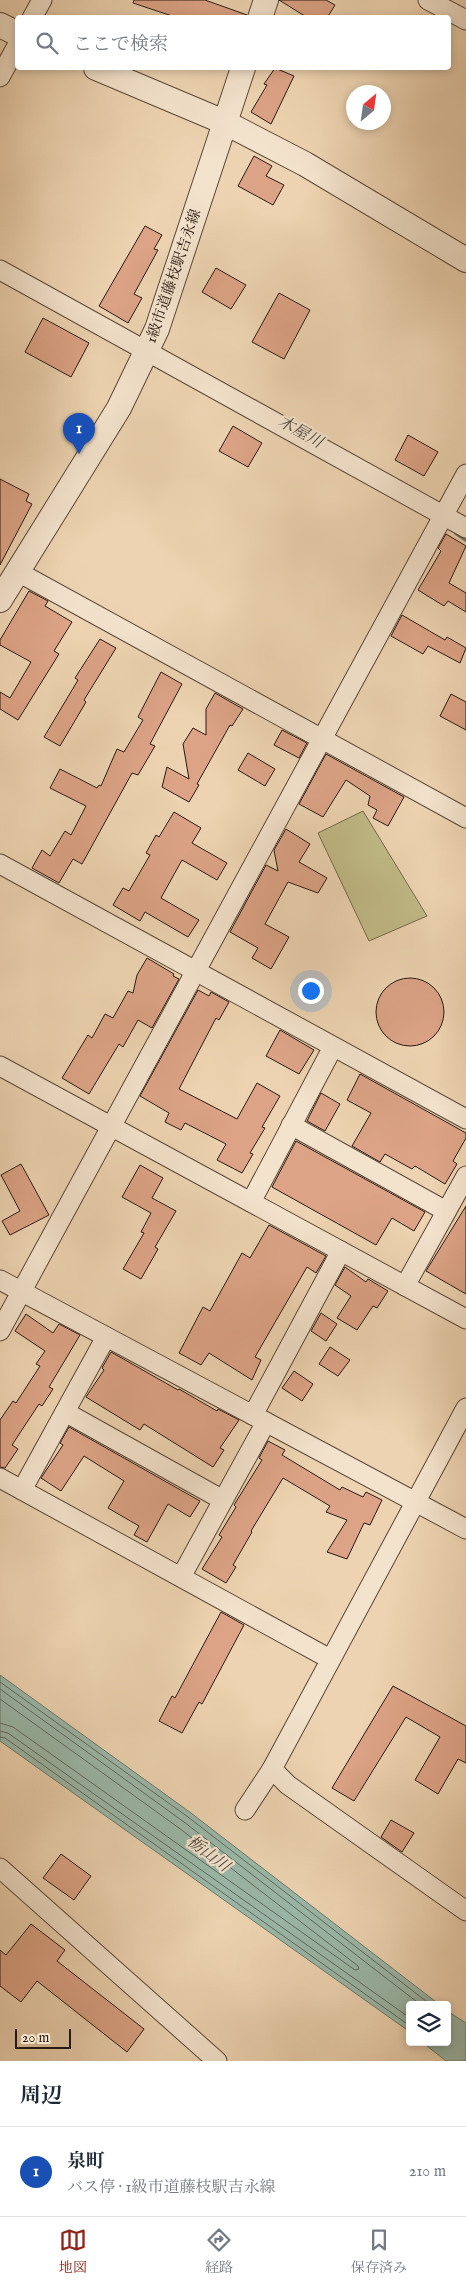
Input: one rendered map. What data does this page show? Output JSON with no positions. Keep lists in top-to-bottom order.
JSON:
{
  "streets": {
    "street": ["1級市道藤枝駅吉永線"]
  },
  "water": ["木屋川", "栃山川"],
  "scale_bar": "20 m",
  "north": "top right",
  "page": {
    "search": "ここで検索",
    "pins": "1",
    "scale": "20 m",
    "heading": "周辺",
    "list": [
      {
        "mark": "1",
        "name": "泉町",
        "note": "バス停 · 1級市道藤枝駅吉永線",
        "value": "210 m"
      }
    ],
    "nav": ["地図", "経路", "保存済み"]
  }
}
